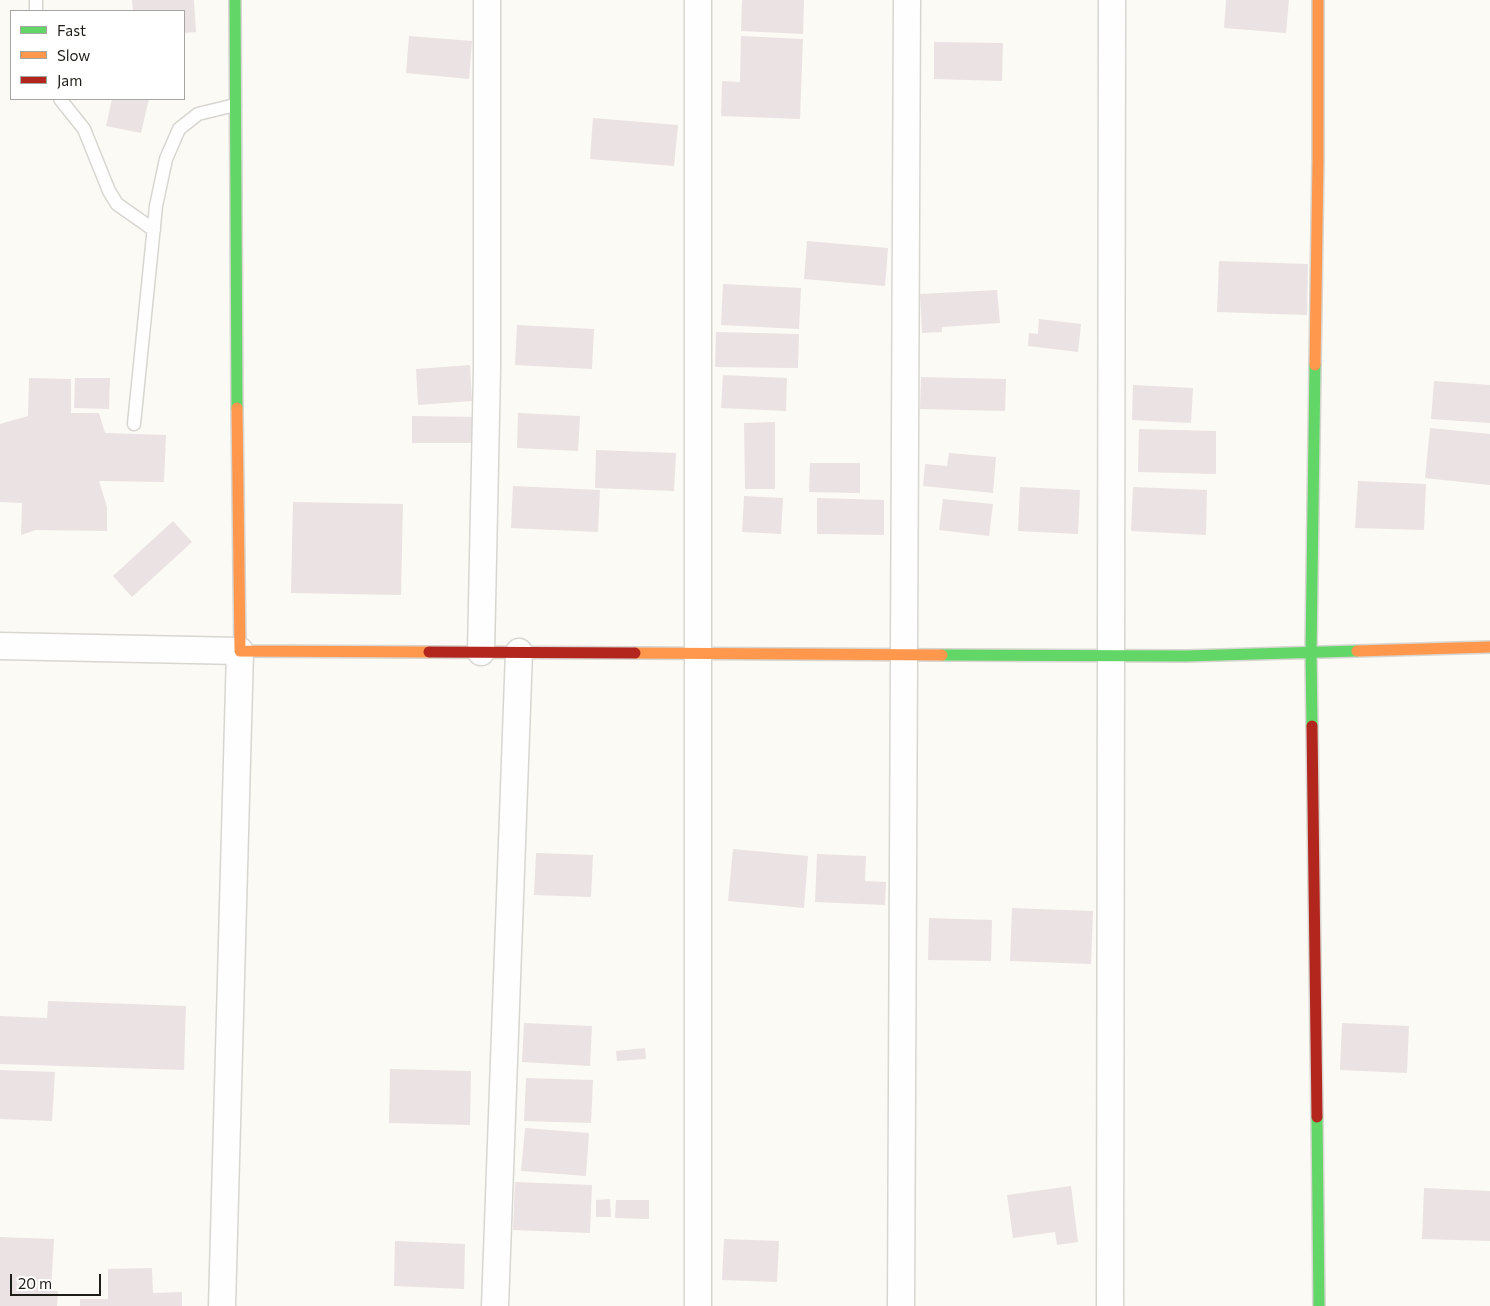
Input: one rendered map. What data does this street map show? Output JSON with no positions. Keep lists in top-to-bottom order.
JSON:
{
  "legend": ["Fast", "Slow", "Jam"],
  "scale_bar": "20 m"
}
